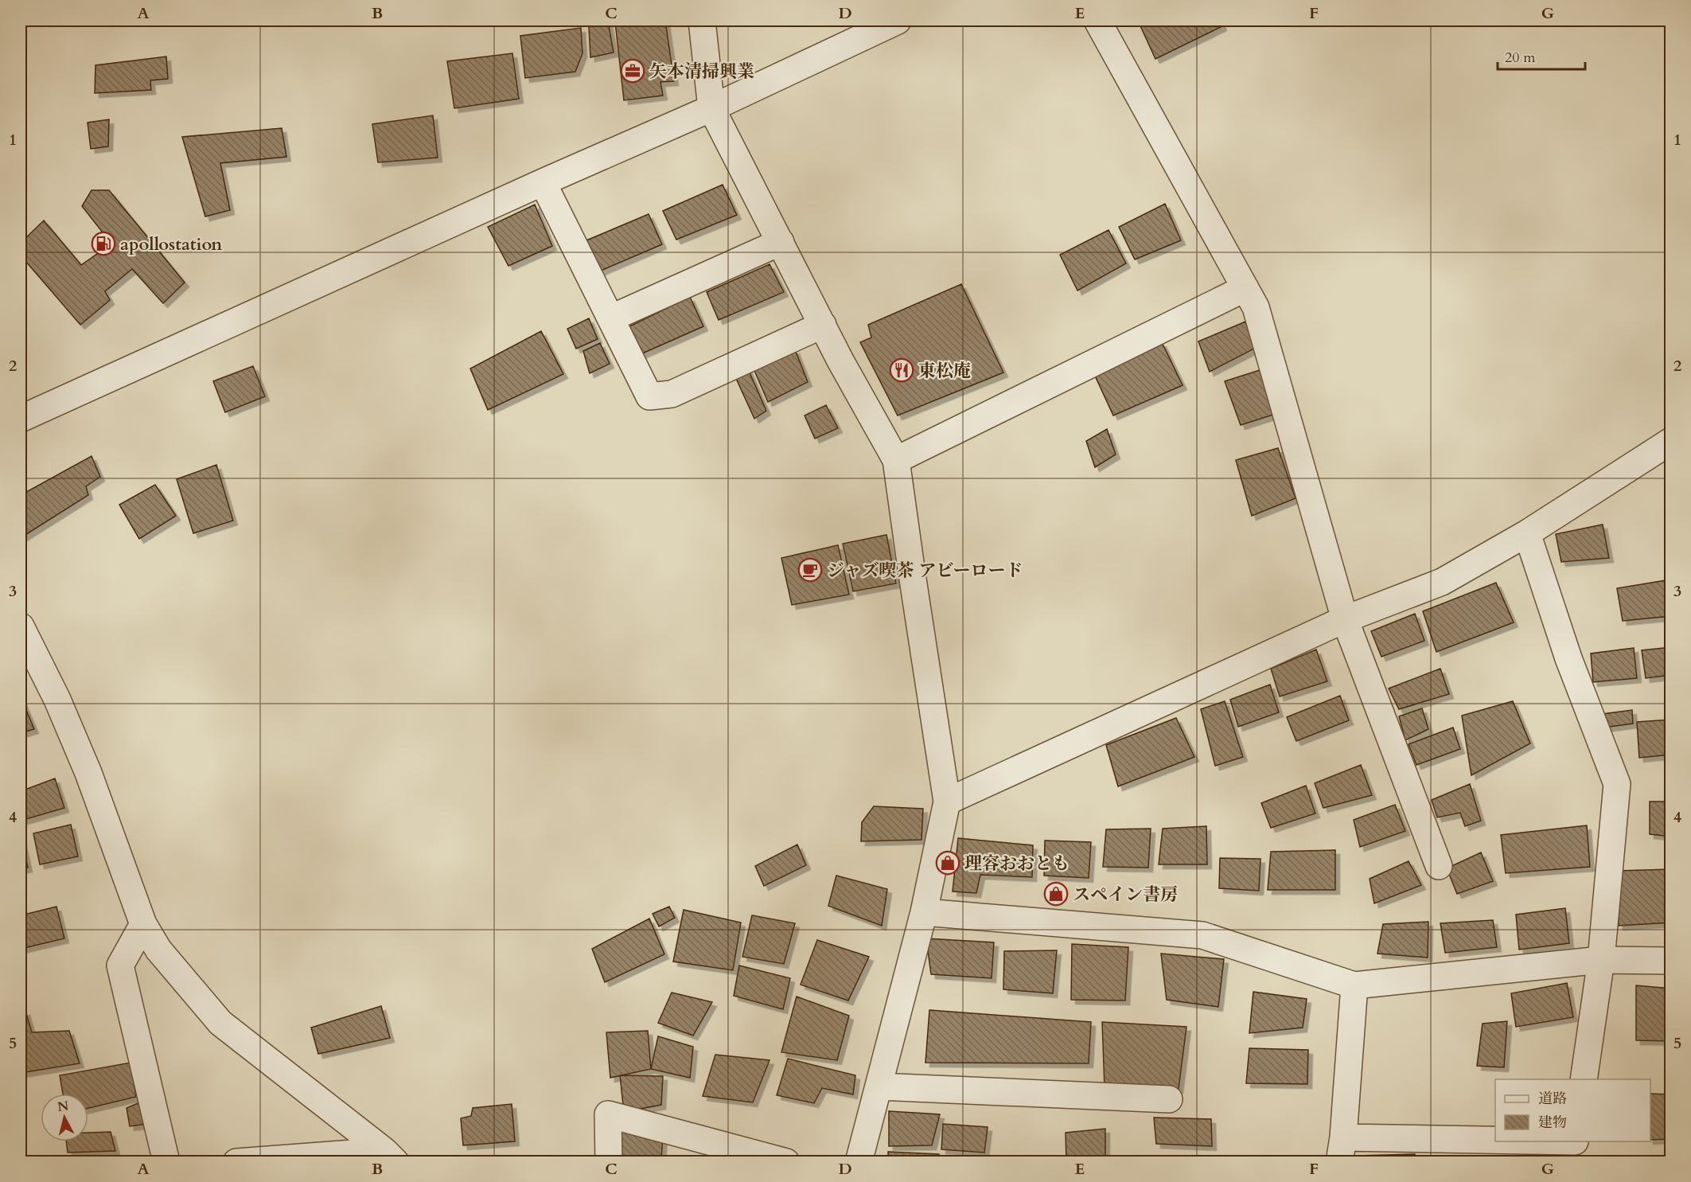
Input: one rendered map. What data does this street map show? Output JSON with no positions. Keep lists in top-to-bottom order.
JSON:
{
  "places": {
    "office": ["矢本清掃興業"],
    "fuel station": ["apollostation"],
    "restaurant": ["東松庵"],
    "cafe": ["ジャズ喫茶 アビーロード"],
    "shop": ["理容おおとも", "スペイン書房"]
  },
  "legend": ["道路", "建物"],
  "scale_bar": "20 m",
  "north": "top",
  "grid": {
    "columns": [
      "A",
      "B",
      "C",
      "D",
      "E",
      "F",
      "G"
    ],
    "rows": [
      "1",
      "2",
      "3",
      "4",
      "5"
    ]
  }
}
